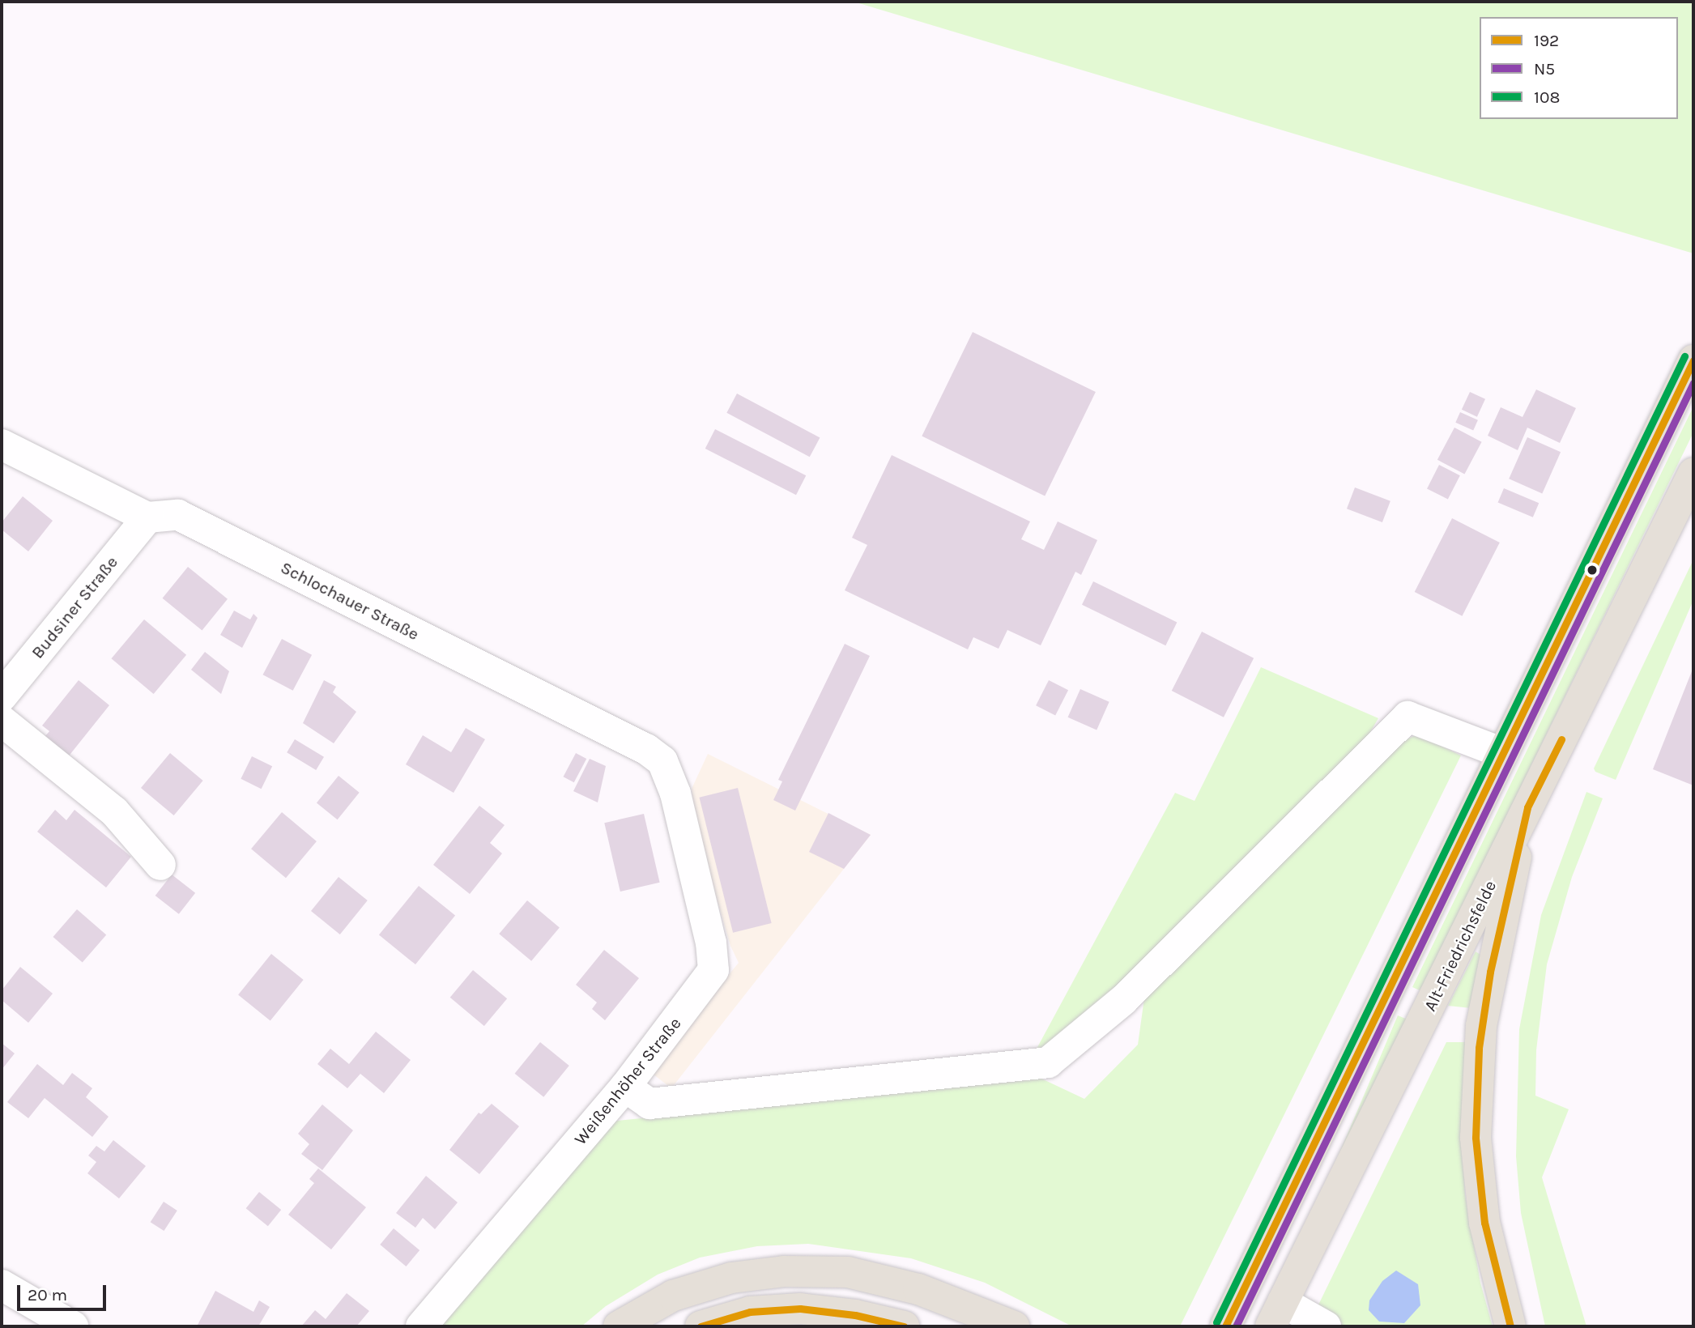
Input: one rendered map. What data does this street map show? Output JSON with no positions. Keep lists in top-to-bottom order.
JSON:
{
  "streets": {
    "main road": ["Alt-Friedrichsfelde"],
    "street": ["Schlochauer Straße", "Budsiner Straße", "Weißenhöher Straße"]
  },
  "crossings": [
    ["Schlochauer Straße", "Budsiner Straße"],
    ["Schlochauer Straße", "Weißenhöher Straße"]
  ],
  "lines": ["transit line 108", "transit line 192", "transit line N5"],
  "legend": ["192", "N5", "108"],
  "scale_bar": "20 m"
}
